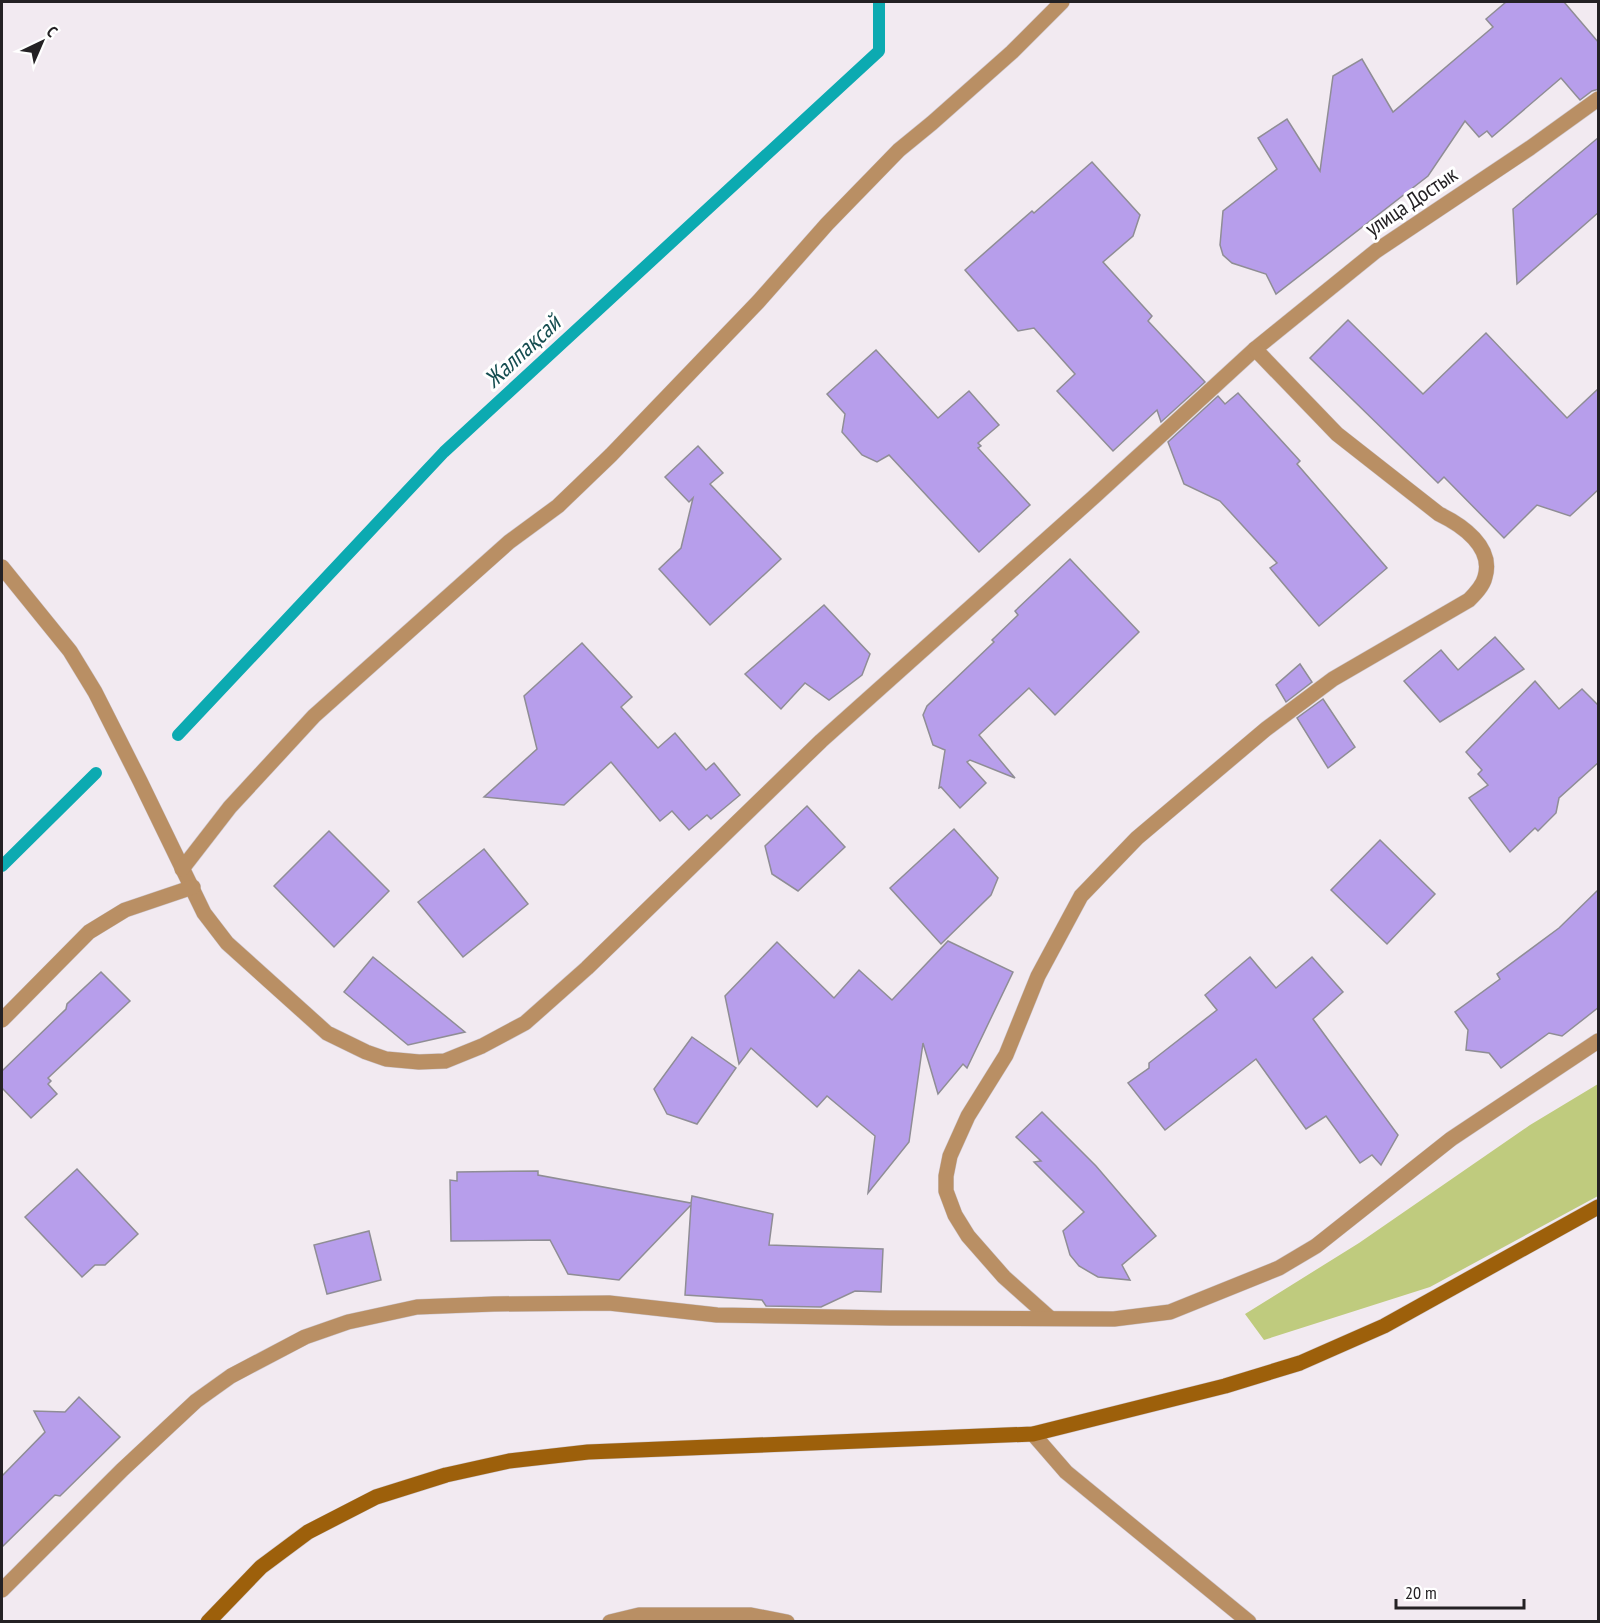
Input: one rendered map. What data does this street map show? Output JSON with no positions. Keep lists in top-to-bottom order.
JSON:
{
  "streets": {
    "street": ["улица Достык"]
  },
  "water": ["Жалпақсай"],
  "scale_bar": "20 m",
  "north": "top right"
}
